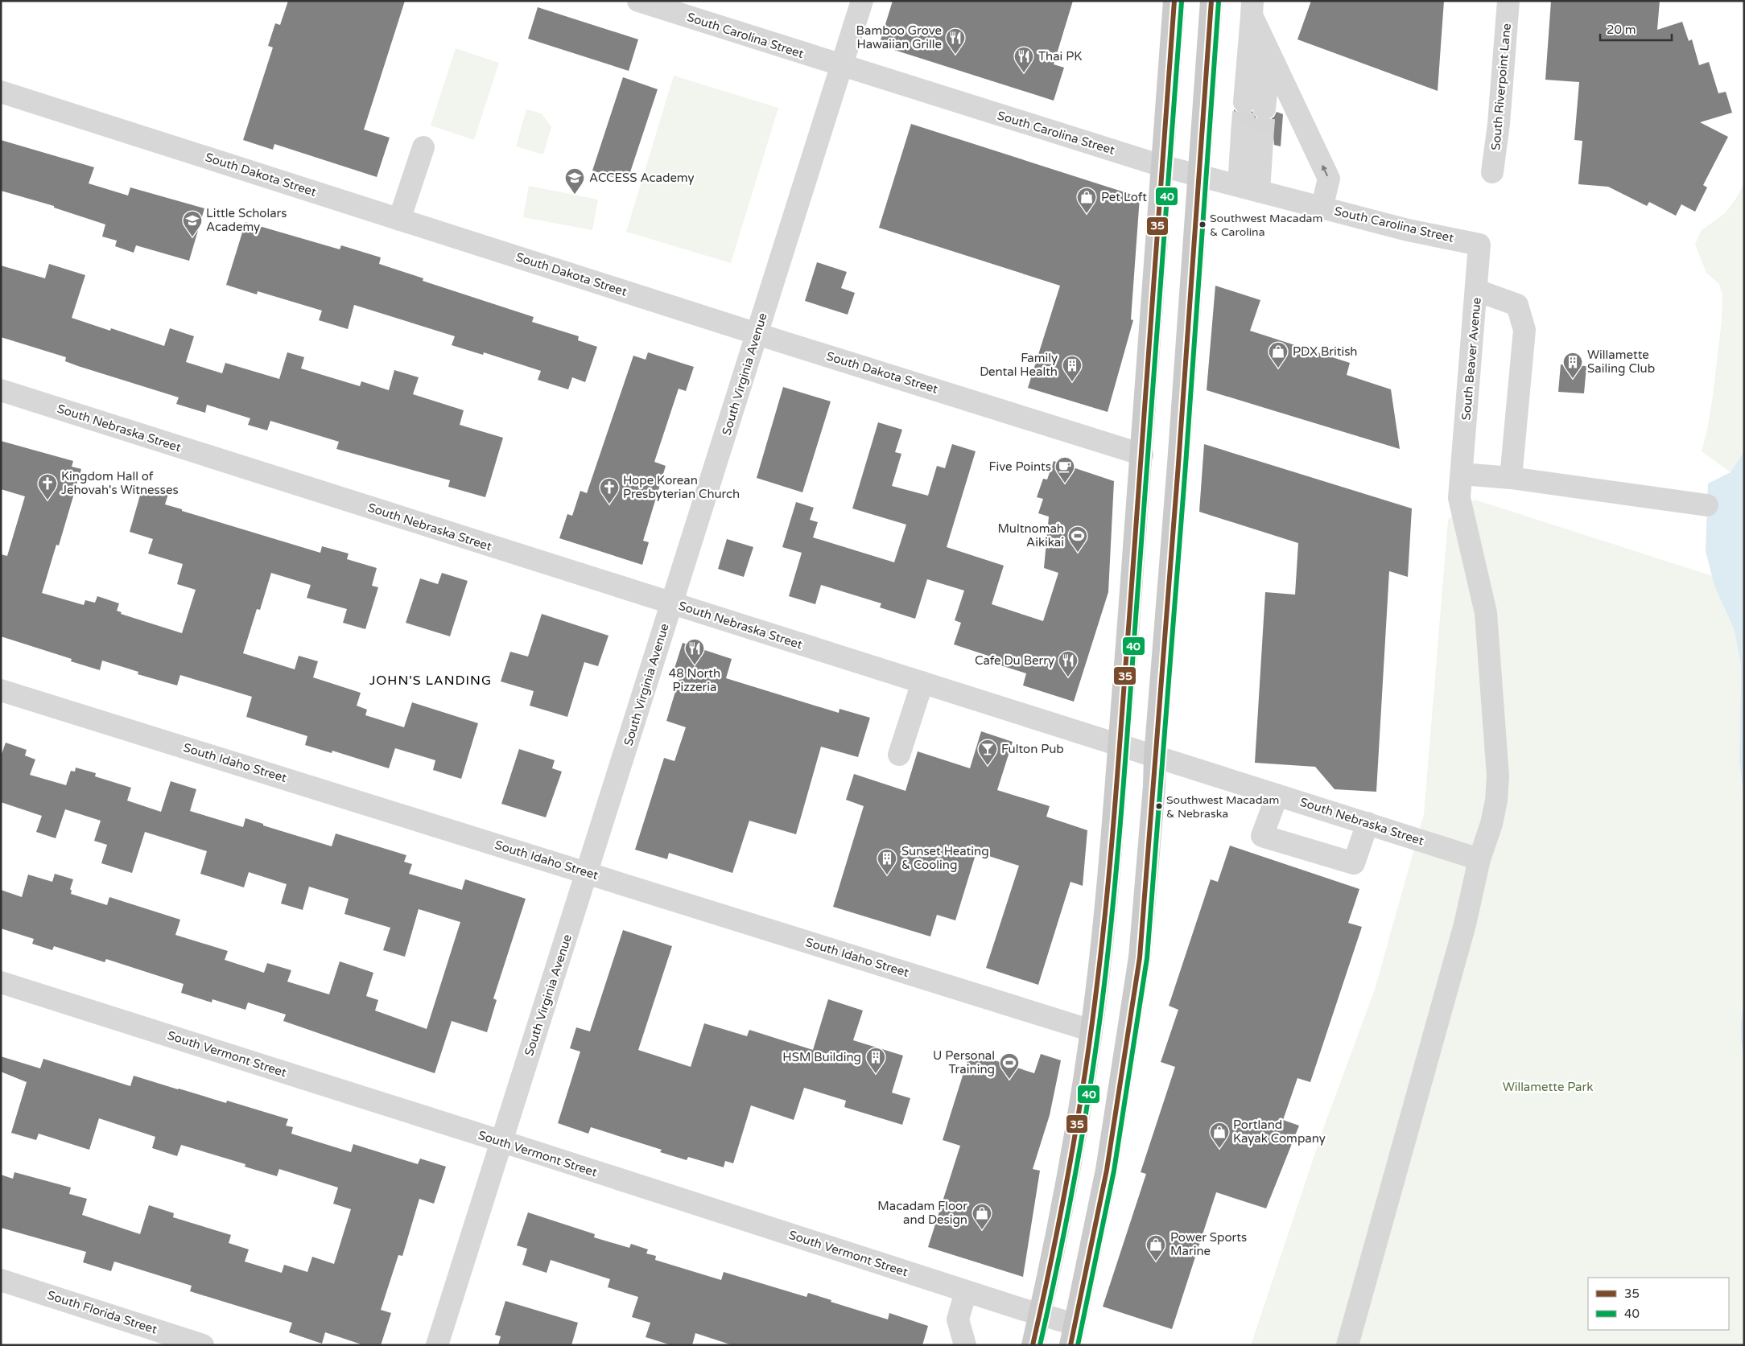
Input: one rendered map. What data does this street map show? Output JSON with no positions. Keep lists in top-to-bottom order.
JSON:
{
  "streets": {
    "street": [
      "South Carolina Street",
      "South Riverpoint Lane",
      "South Dakota Street",
      "South Beaver Avenue",
      "South Virginia Avenue",
      "South Nebraska Street",
      "South Idaho Street",
      "South Vermont Street",
      "South Florida Street"
    ]
  },
  "crossings": [
    ["South Carolina Street", "South Beaver Avenue"],
    ["South Carolina Street", "South Virginia Avenue"],
    ["South Dakota Street", "South Virginia Avenue"],
    ["South Beaver Avenue", "South Nebraska Street"],
    ["South Virginia Avenue", "South Nebraska Street"],
    ["South Virginia Avenue", "South Idaho Street"],
    ["South Virginia Avenue", "South Vermont Street"]
  ],
  "districts": ["JOHN'S LANDING"],
  "parks": ["Willamette Park"],
  "places": {
    "restaurant": [
      "Bamboo Grove Hawaiian Grille",
      "Thai PK",
      "48 North Pizzeria",
      "Cafe Du Berry"
    ],
    "school or university": ["ACCESS Academy", "Little Scholars Academy"],
    "shop": [
      "Pet Loft",
      "PDX British",
      "Portland Kayak Company",
      "Macadam Floor and Design",
      "Power Sports Marine"
    ],
    "other": ["Southwest Macadam & Carolina", "Southwest Macadam & Nebraska"],
    "building": [
      "Willamette Sailing Club",
      "Family Dental Health",
      "Sunset Heating & Cooling",
      "HSM Building"
    ],
    "cafe": ["Five Points"],
    "church": ["Kingdom Hall of Jehovah's Witnesses", "Hope Korean Presbyterian Church"],
    "sports": ["Multnomah Aikikai", "U Personal Training"],
    "bar": ["Fulton Pub"]
  },
  "lines": ["transit line 35", "transit line 40"],
  "legend": ["35", "40"],
  "scale_bar": "20 m"
}
